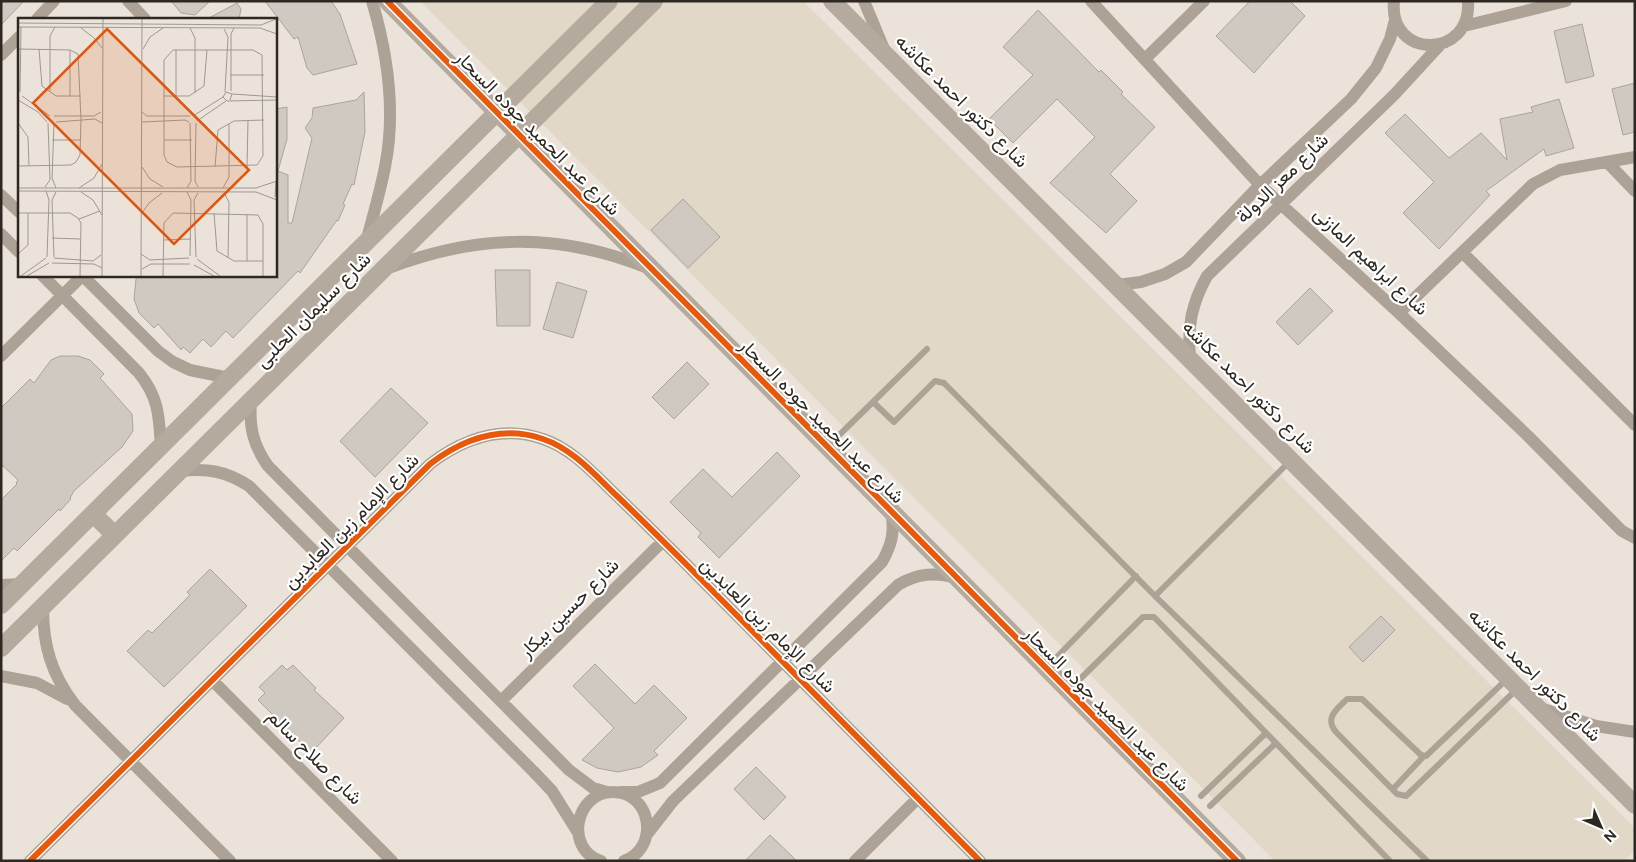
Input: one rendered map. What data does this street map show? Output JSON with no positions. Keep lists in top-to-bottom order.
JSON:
{
  "streets": {
    "street": [
      "شارع دكتور احمد عكاشه",
      "شارع عبد الحميد جوده السحار",
      "شارع معز الدولة",
      "شارع ابراهيم المازنى",
      "شارع سليمان الحلبى",
      "شارع الإمام زين العابدين",
      "شارع حسين بيكار",
      "شارع صلاح سالم"
    ]
  },
  "crossings": [
    ["شارع دكتور احمد عكاشه", "شارع معز الدولة"],
    ["شارع عبد الحميد جوده السحار", "شارع سليمان الحلبى"],
    ["شارع معز الدولة", "شارع ابراهيم المازنى"],
    ["شارع الإمام زين العابدين", "شارع حسين بيكار"],
    ["شارع الإمام زين العابدين", "شارع صلاح سالم"]
  ],
  "north": "bottom right"
}
